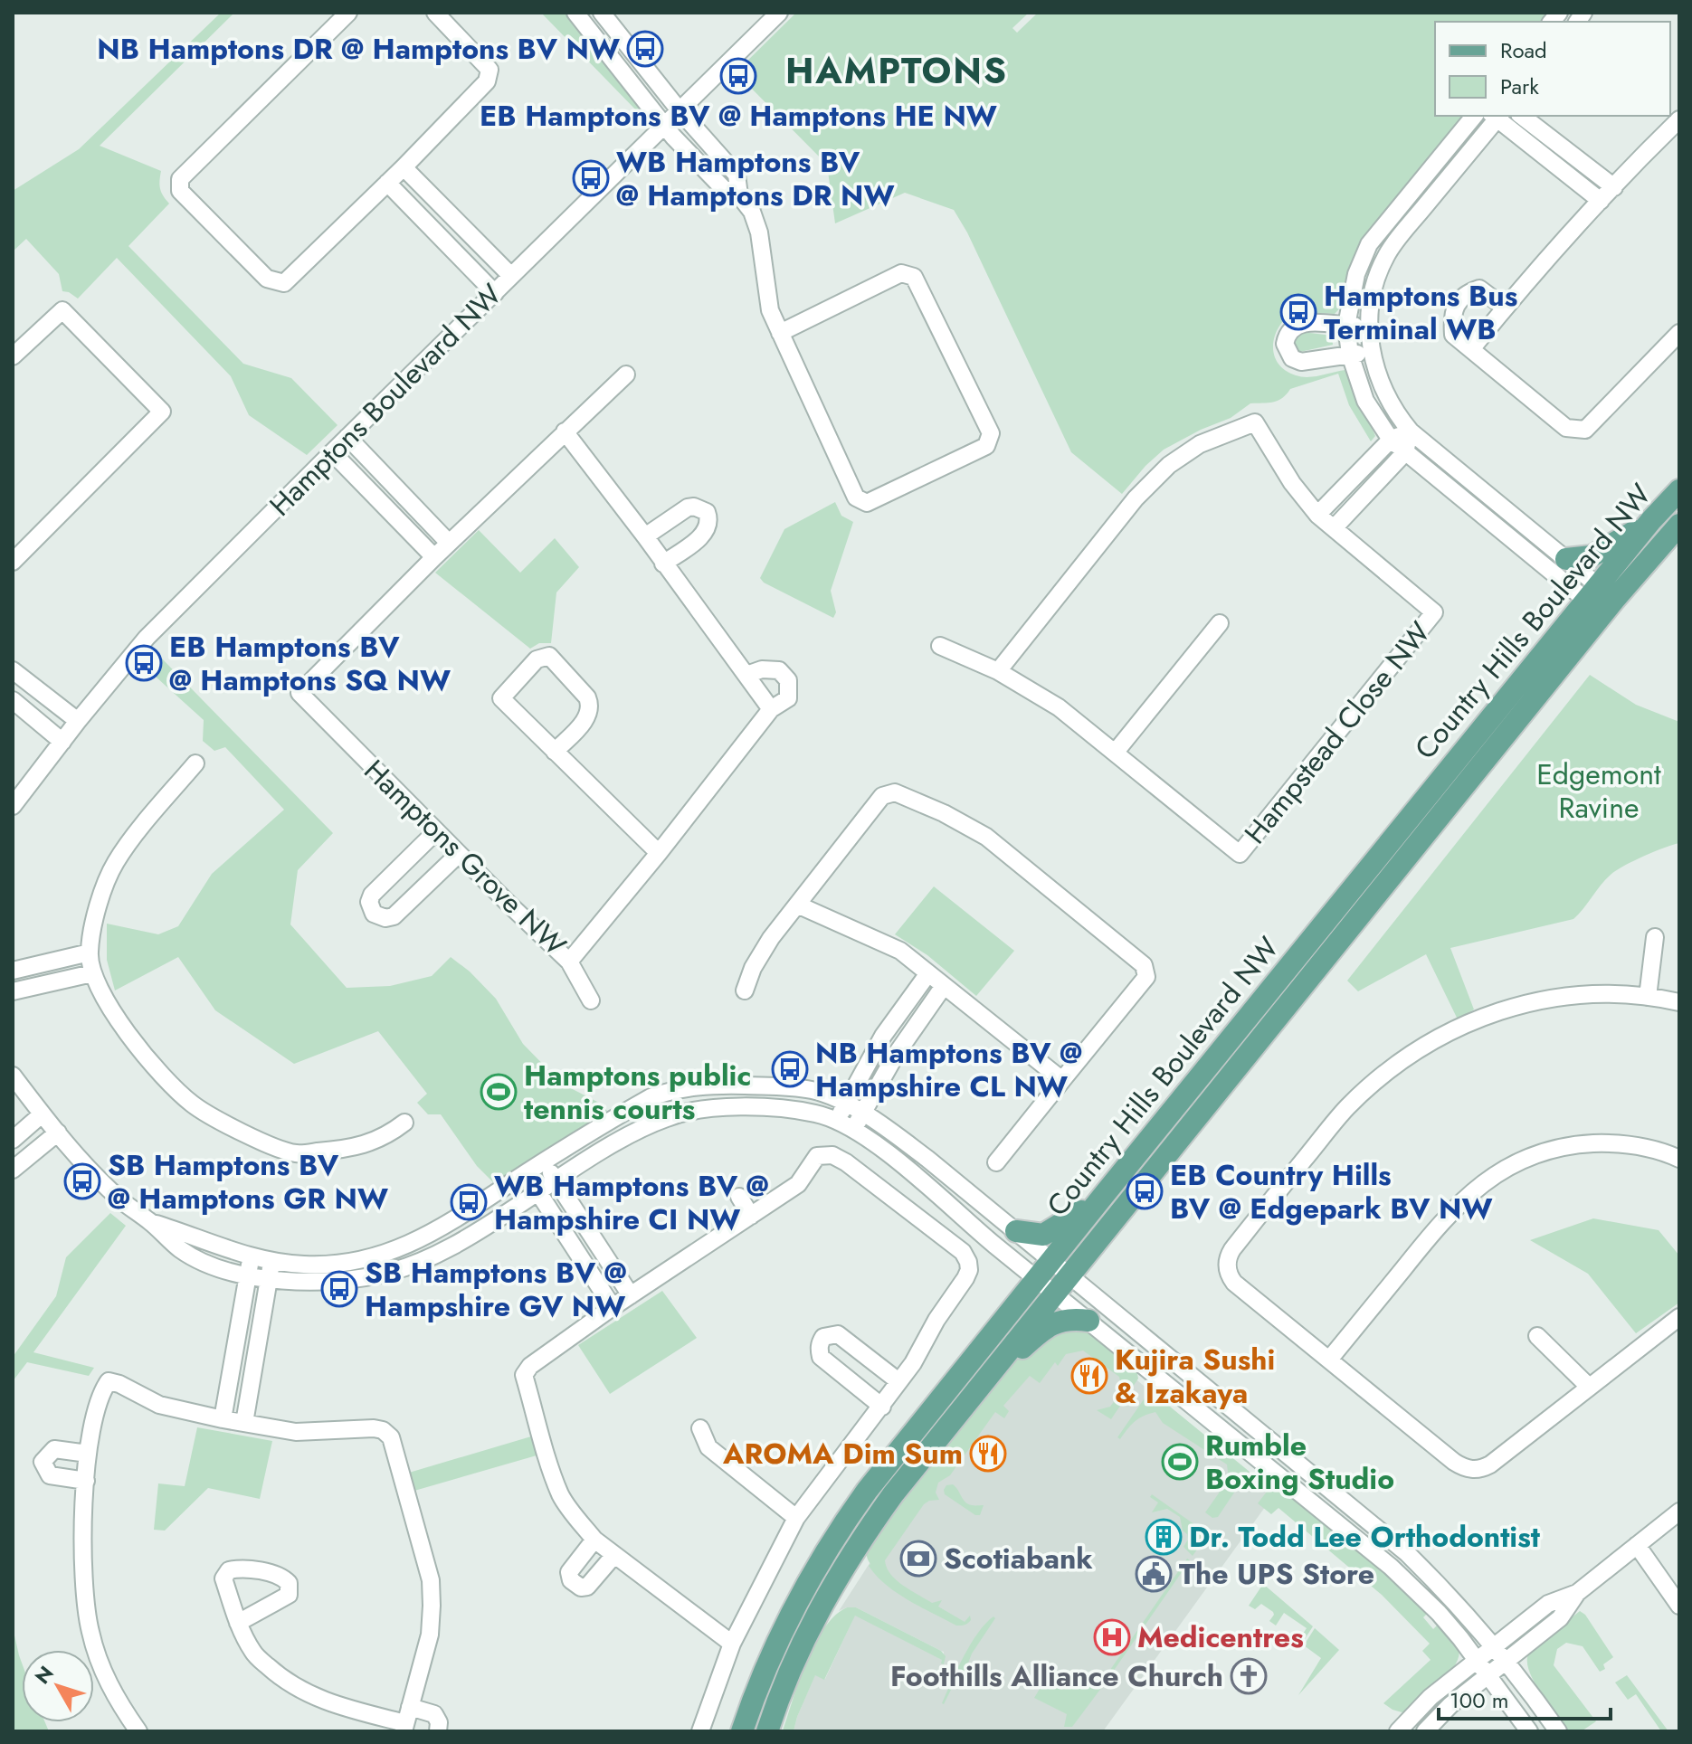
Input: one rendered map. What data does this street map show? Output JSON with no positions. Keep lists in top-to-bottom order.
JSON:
{
  "streets": {
    "main road": ["Country Hills Boulevard NW"],
    "street": ["Hamptons Boulevard NW", "Hampstead Close NW", "Hamptons Grove NW"]
  },
  "districts": ["HAMPTONS"],
  "parks": ["Edgemont Ravine"],
  "places": {
    "bus stop": [
      "NB Hamptons DR @ Hamptons BV NW",
      "EB Hamptons BV @ Hamptons HE NW",
      "WB Hamptons BV @ Hamptons DR NW",
      "Hamptons Bus Terminal WB",
      "EB Hamptons BV @ Hamptons SQ NW",
      "NB Hamptons BV @ Hampshire CL NW",
      "SB Hamptons BV @ Hamptons GR NW",
      "EB Country Hills BV @ Edgepark BV NW",
      "WB Hamptons BV @ Hampshire CI NW",
      "SB Hamptons BV @ Hampshire GV NW"
    ],
    "sports": ["Hamptons public tennis courts", "Rumble Boxing Studio"],
    "restaurant": ["Kujira Sushi & Izakaya", "AROMA Dim Sum"],
    "building": ["Dr. Todd Lee Orthodontist"],
    "bank": ["Scotiabank"],
    "public building": ["The UPS Store"],
    "hospital": ["Medicentres"],
    "church": ["Foothills Alliance Church"]
  },
  "legend": ["Road", "Park"],
  "scale_bar": "100 m",
  "north": "top left"
}
